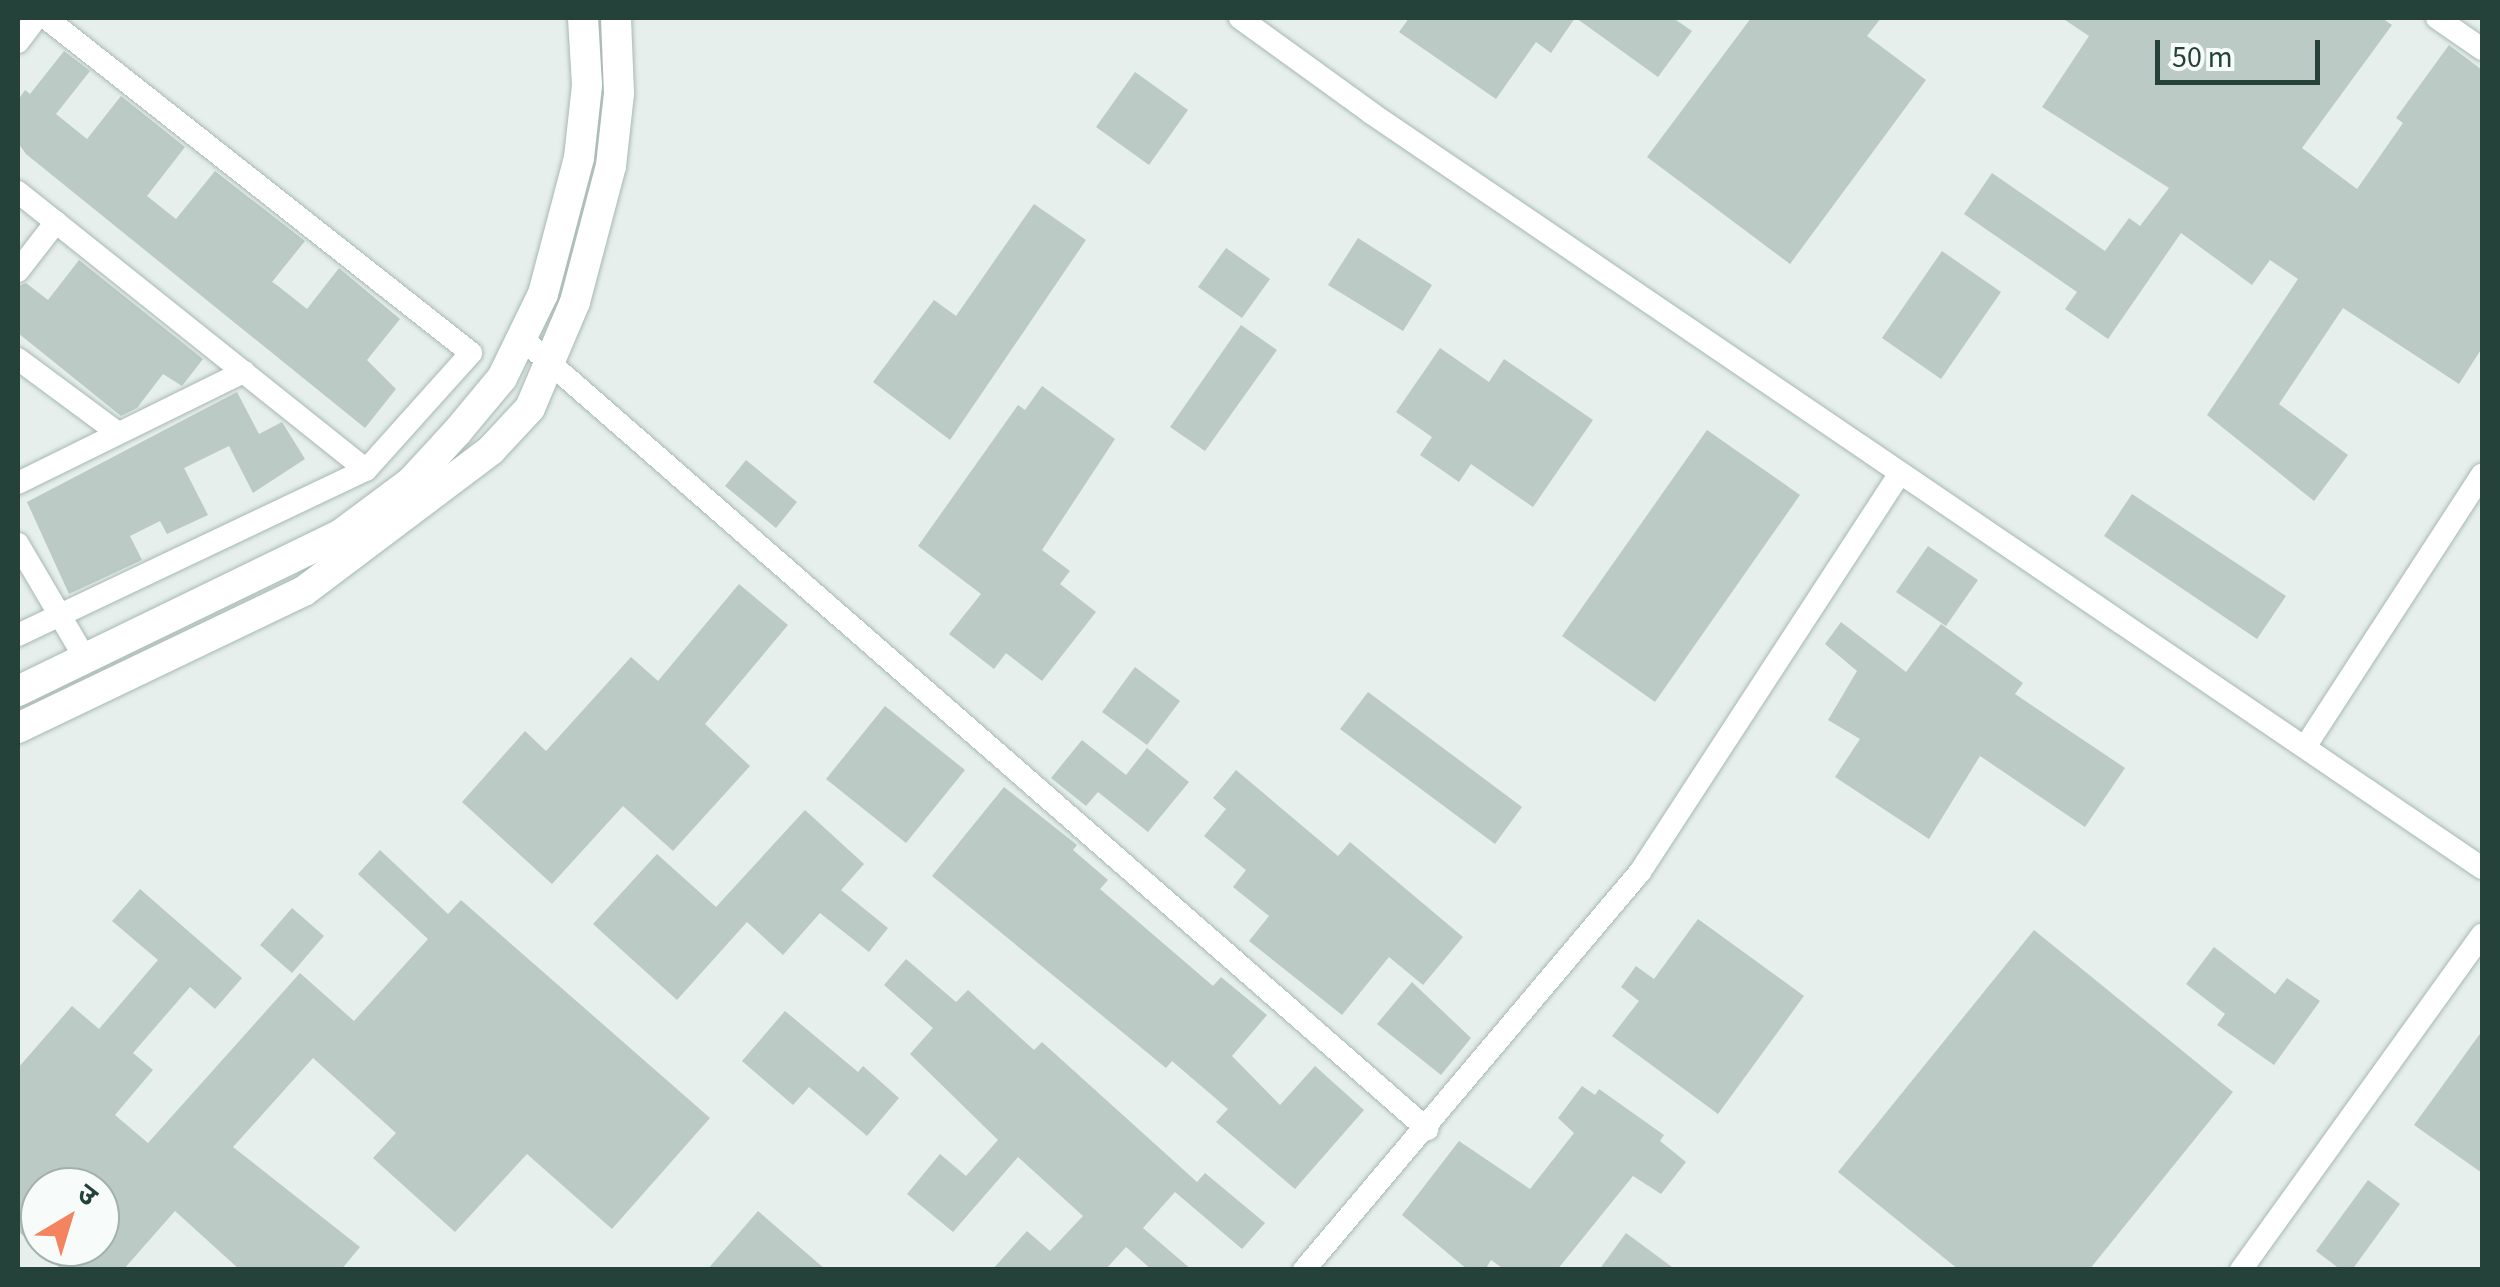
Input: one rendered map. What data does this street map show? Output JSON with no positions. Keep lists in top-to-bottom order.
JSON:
{
  "scale_bar": "50 m",
  "north": "top right"
}
